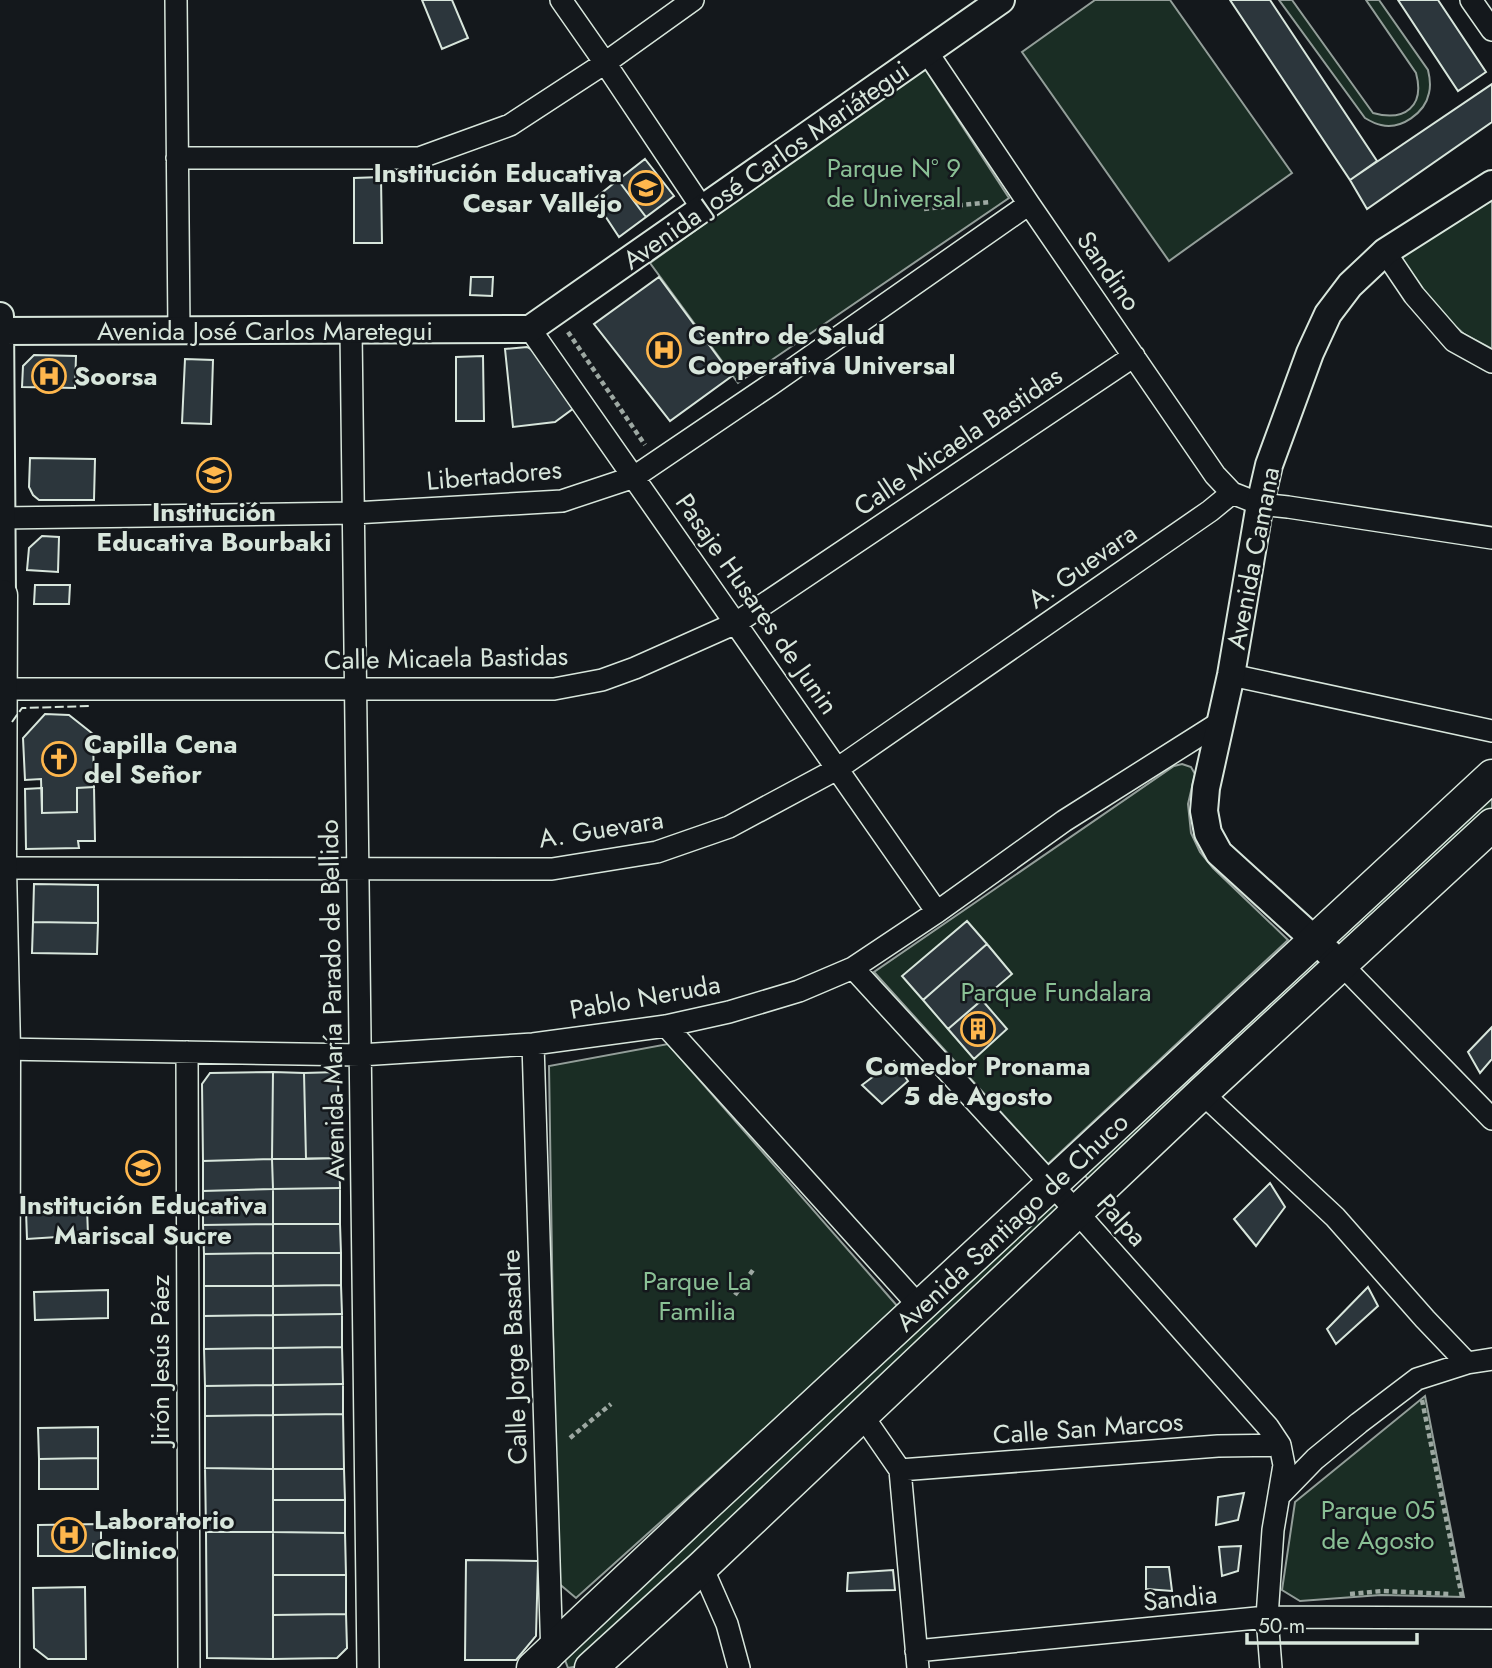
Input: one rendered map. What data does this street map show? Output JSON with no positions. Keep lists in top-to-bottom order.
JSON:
{
  "streets": {
    "main road": ["Avenida Santiago de Chuco"],
    "street": [
      "Avenida José Carlos Mariátegui",
      "Sandino",
      "Avenida José Carlos Maretegui",
      "Calle Micaela Bastidas",
      "Libertadores",
      "Avenida Camana",
      "A. Guevara",
      "Pasaje Husares de Junin",
      "Pablo Neruda",
      "Avenida María Parado de Bellido",
      "Palpa",
      "Calle Jorge Basadre",
      "Jirón Jesús Páez",
      "Calle San Marcos",
      "Sandia"
    ]
  },
  "crossings": [
    ["Avenida José Carlos Mariátegui", "Sandino"],
    ["Avenida José Carlos Mariátegui", "Avenida José Carlos Maretegui"],
    ["Avenida José Carlos Mariátegui", "Pasaje Husares de Junin"],
    ["Sandino", "Calle Micaela Bastidas"],
    ["Sandino", "Libertadores"],
    ["Sandino", "Avenida Camana"],
    ["Sandino", "A. Guevara"],
    ["Avenida José Carlos Maretegui", "Pasaje Husares de Junin"],
    ["Avenida José Carlos Maretegui", "Avenida María Parado de Bellido"],
    ["Calle Micaela Bastidas", "Pasaje Husares de Junin"],
    ["Calle Micaela Bastidas", "Avenida María Parado de Bellido"],
    ["Libertadores", "Pasaje Husares de Junin"],
    ["Libertadores", "Avenida María Parado de Bellido"],
    ["Avenida Camana", "Pablo Neruda"],
    ["Avenida Camana", "Avenida Santiago de Chuco"],
    ["A. Guevara", "Pasaje Husares de Junin"],
    ["A. Guevara", "Avenida María Parado de Bellido"],
    ["Pasaje Husares de Junin", "Pablo Neruda"],
    ["Pablo Neruda", "Avenida María Parado de Bellido"],
    ["Pablo Neruda", "Palpa"],
    ["Pablo Neruda", "Calle Jorge Basadre"],
    ["Pablo Neruda", "Jirón Jesús Páez"],
    ["Palpa", "Avenida Santiago de Chuco"],
    ["Palpa", "Calle San Marcos"],
    ["Avenida Santiago de Chuco", "Calle Jorge Basadre"]
  ],
  "parks": [
    "Parque Nº 9 de Universal",
    "Parque Fundalara",
    "Parque La Familia",
    "Parque 05 de Agosto"
  ],
  "places": {
    "school or university": ["Institución Educativa Cesar Vallejo", "Institución Educativa Bourbaki", "Institución Educativa Mariscal Sucre"],
    "hospital": ["Centro de Salud Cooperativa Universal", "Soorsa", "Laboratorio Clinico"],
    "church": ["Capilla Cena del Señor"],
    "building": ["Comedor Pronama 5 de Agosto"]
  },
  "scale_bar": "50 m"
}
